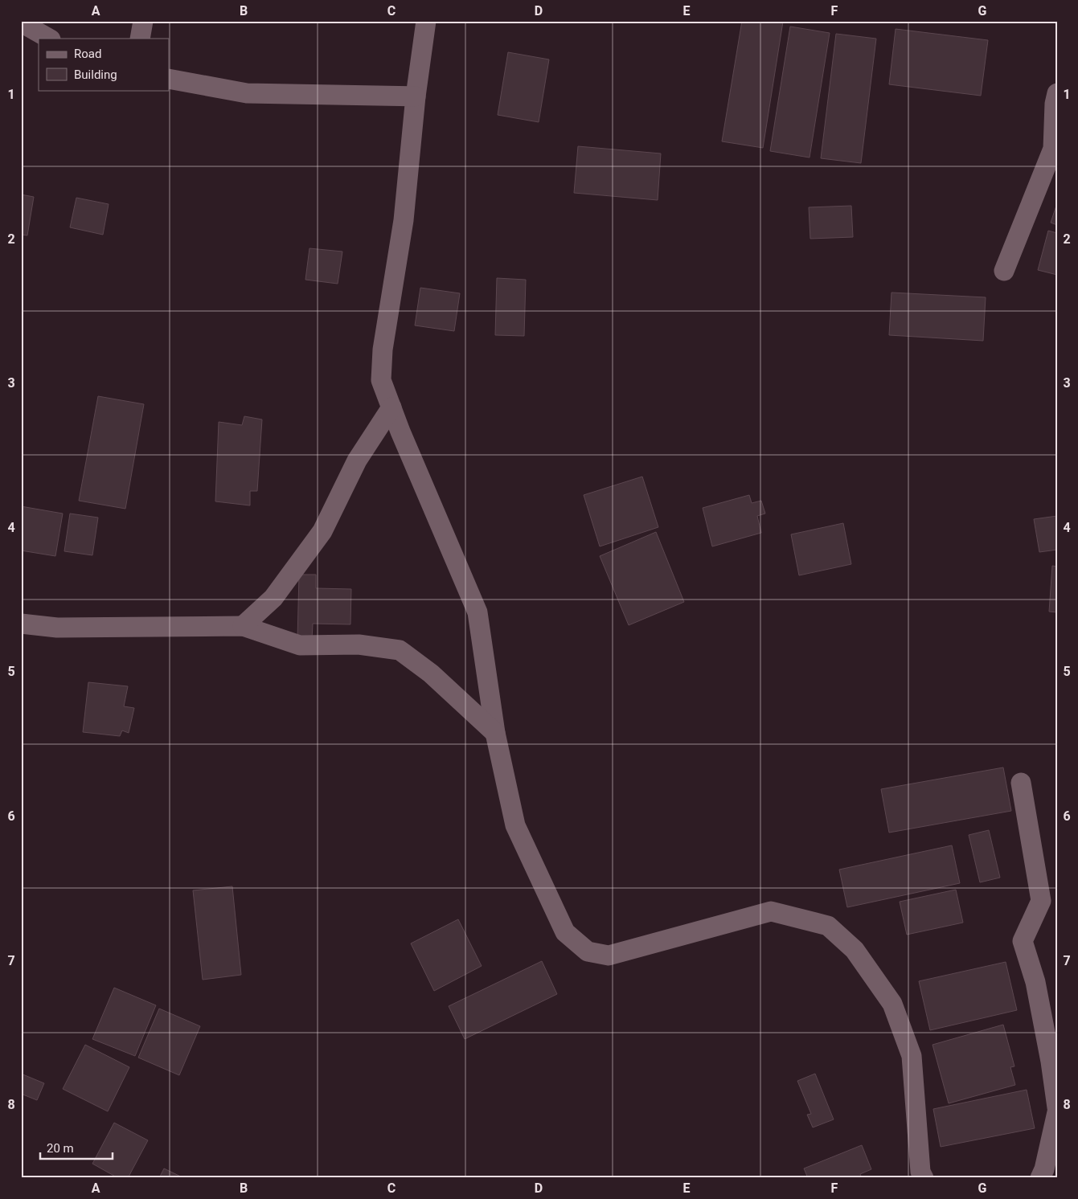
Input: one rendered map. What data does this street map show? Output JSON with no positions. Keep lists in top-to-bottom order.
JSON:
{
  "legend": ["Road", "Building"],
  "scale_bar": "20 m",
  "grid": {
    "columns": [
      "A",
      "B",
      "C",
      "D",
      "E",
      "F",
      "G"
    ],
    "rows": [
      "1",
      "2",
      "3",
      "4",
      "5",
      "6",
      "7",
      "8"
    ]
  }
}
